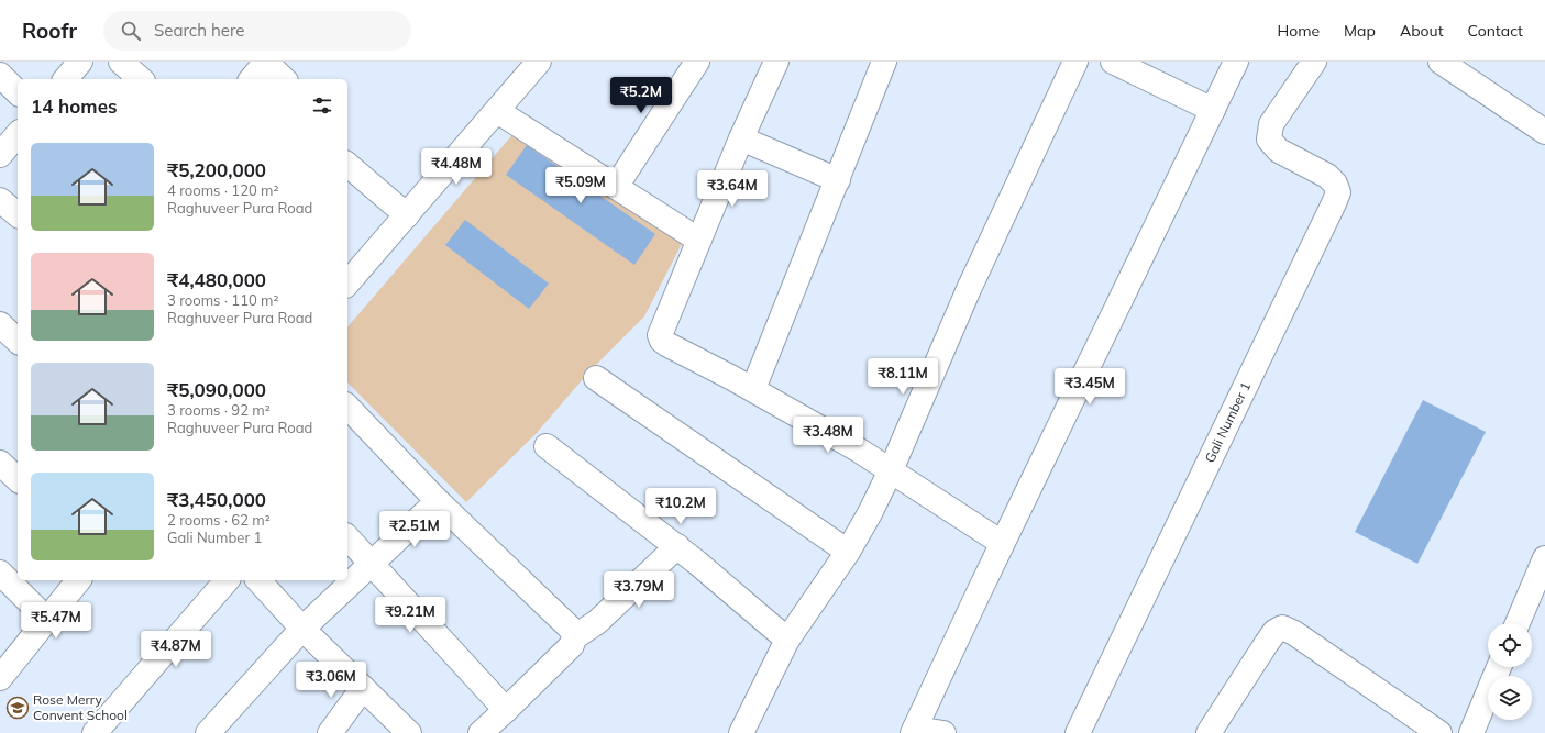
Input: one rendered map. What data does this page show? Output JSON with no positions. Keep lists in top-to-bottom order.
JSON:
{
  "streets": {
    "street": ["Gali Number 1"]
  },
  "places": {
    "school or university": ["Rose Merry Convent School"]
  },
  "page": {
    "header": "Roofr",
    "search": "Search here",
    "nav": [
      "Home",
      "Map",
      "About",
      "Contact"
    ],
    "price": [
      "₹5.2M",
      "₹4.48M",
      "₹5.09M",
      "₹3.64M",
      "₹8.11M",
      "₹3.45M",
      "₹3.48M",
      "₹10.2M",
      "₹2.51M",
      "₹3.79M",
      "₹9.21M",
      "₹5.47M",
      "₹4.87M",
      "₹3.06M"
    ],
    "heading": "14 homes",
    "list": [
      {
        "name": "₹5,200,000",
        "note": "4 rooms · 120 m² · Raghuveer Pura Road"
      },
      {
        "name": "₹4,480,000",
        "note": "3 rooms · 110 m² · Raghuveer Pura Road"
      },
      {
        "name": "₹5,090,000",
        "note": "3 rooms · 92 m² · Raghuveer Pura Road"
      },
      {
        "name": "₹3,450,000",
        "note": "2 rooms · 62 m² · Gali Number 1"
      }
    ]
  }
}
